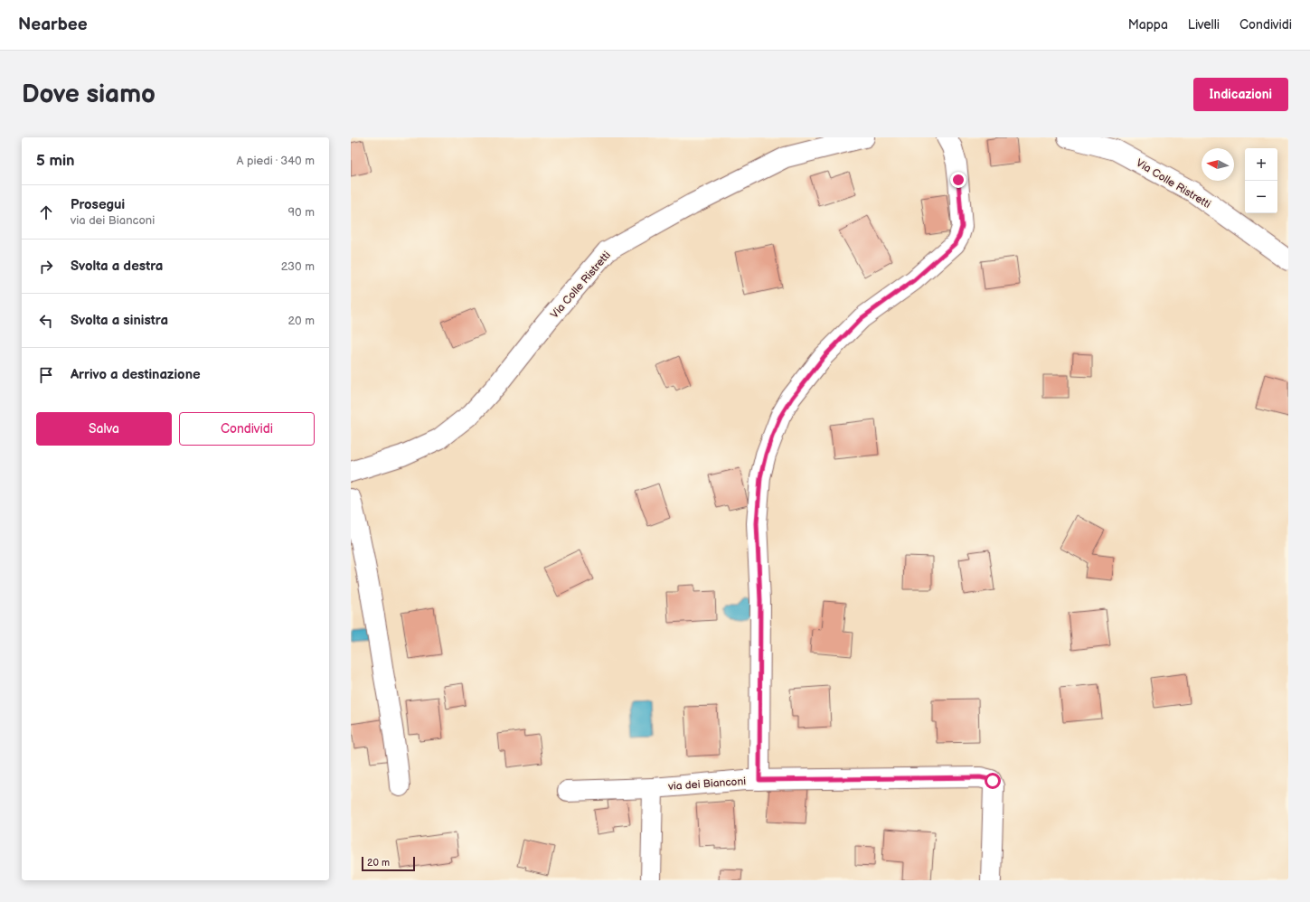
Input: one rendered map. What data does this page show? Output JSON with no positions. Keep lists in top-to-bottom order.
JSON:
{
  "streets": {
    "street": ["Via Colle Ristretti", "via dei Bianconi"]
  },
  "scale_bar": "20 m",
  "north": "left",
  "page": {
    "header": "Nearbee",
    "nav": ["Mappa", "Livelli", "Condividi"],
    "buttons": [
      "Indicazioni",
      ["Salva", "Condividi"]
    ],
    "title": "Dove siamo",
    "heading": ["5 min", "A piedi · 340 m"],
    "map_buttons": ["+", "−"],
    "list": [
      ["Prosegui", "via dei Bianconi", "90 m"],
      ["Svolta a destra", "230 m"],
      ["Svolta a sinistra", "20 m"],
      "Arrivo a destinazione"
    ],
    "scale": "20 m"
  }
}
